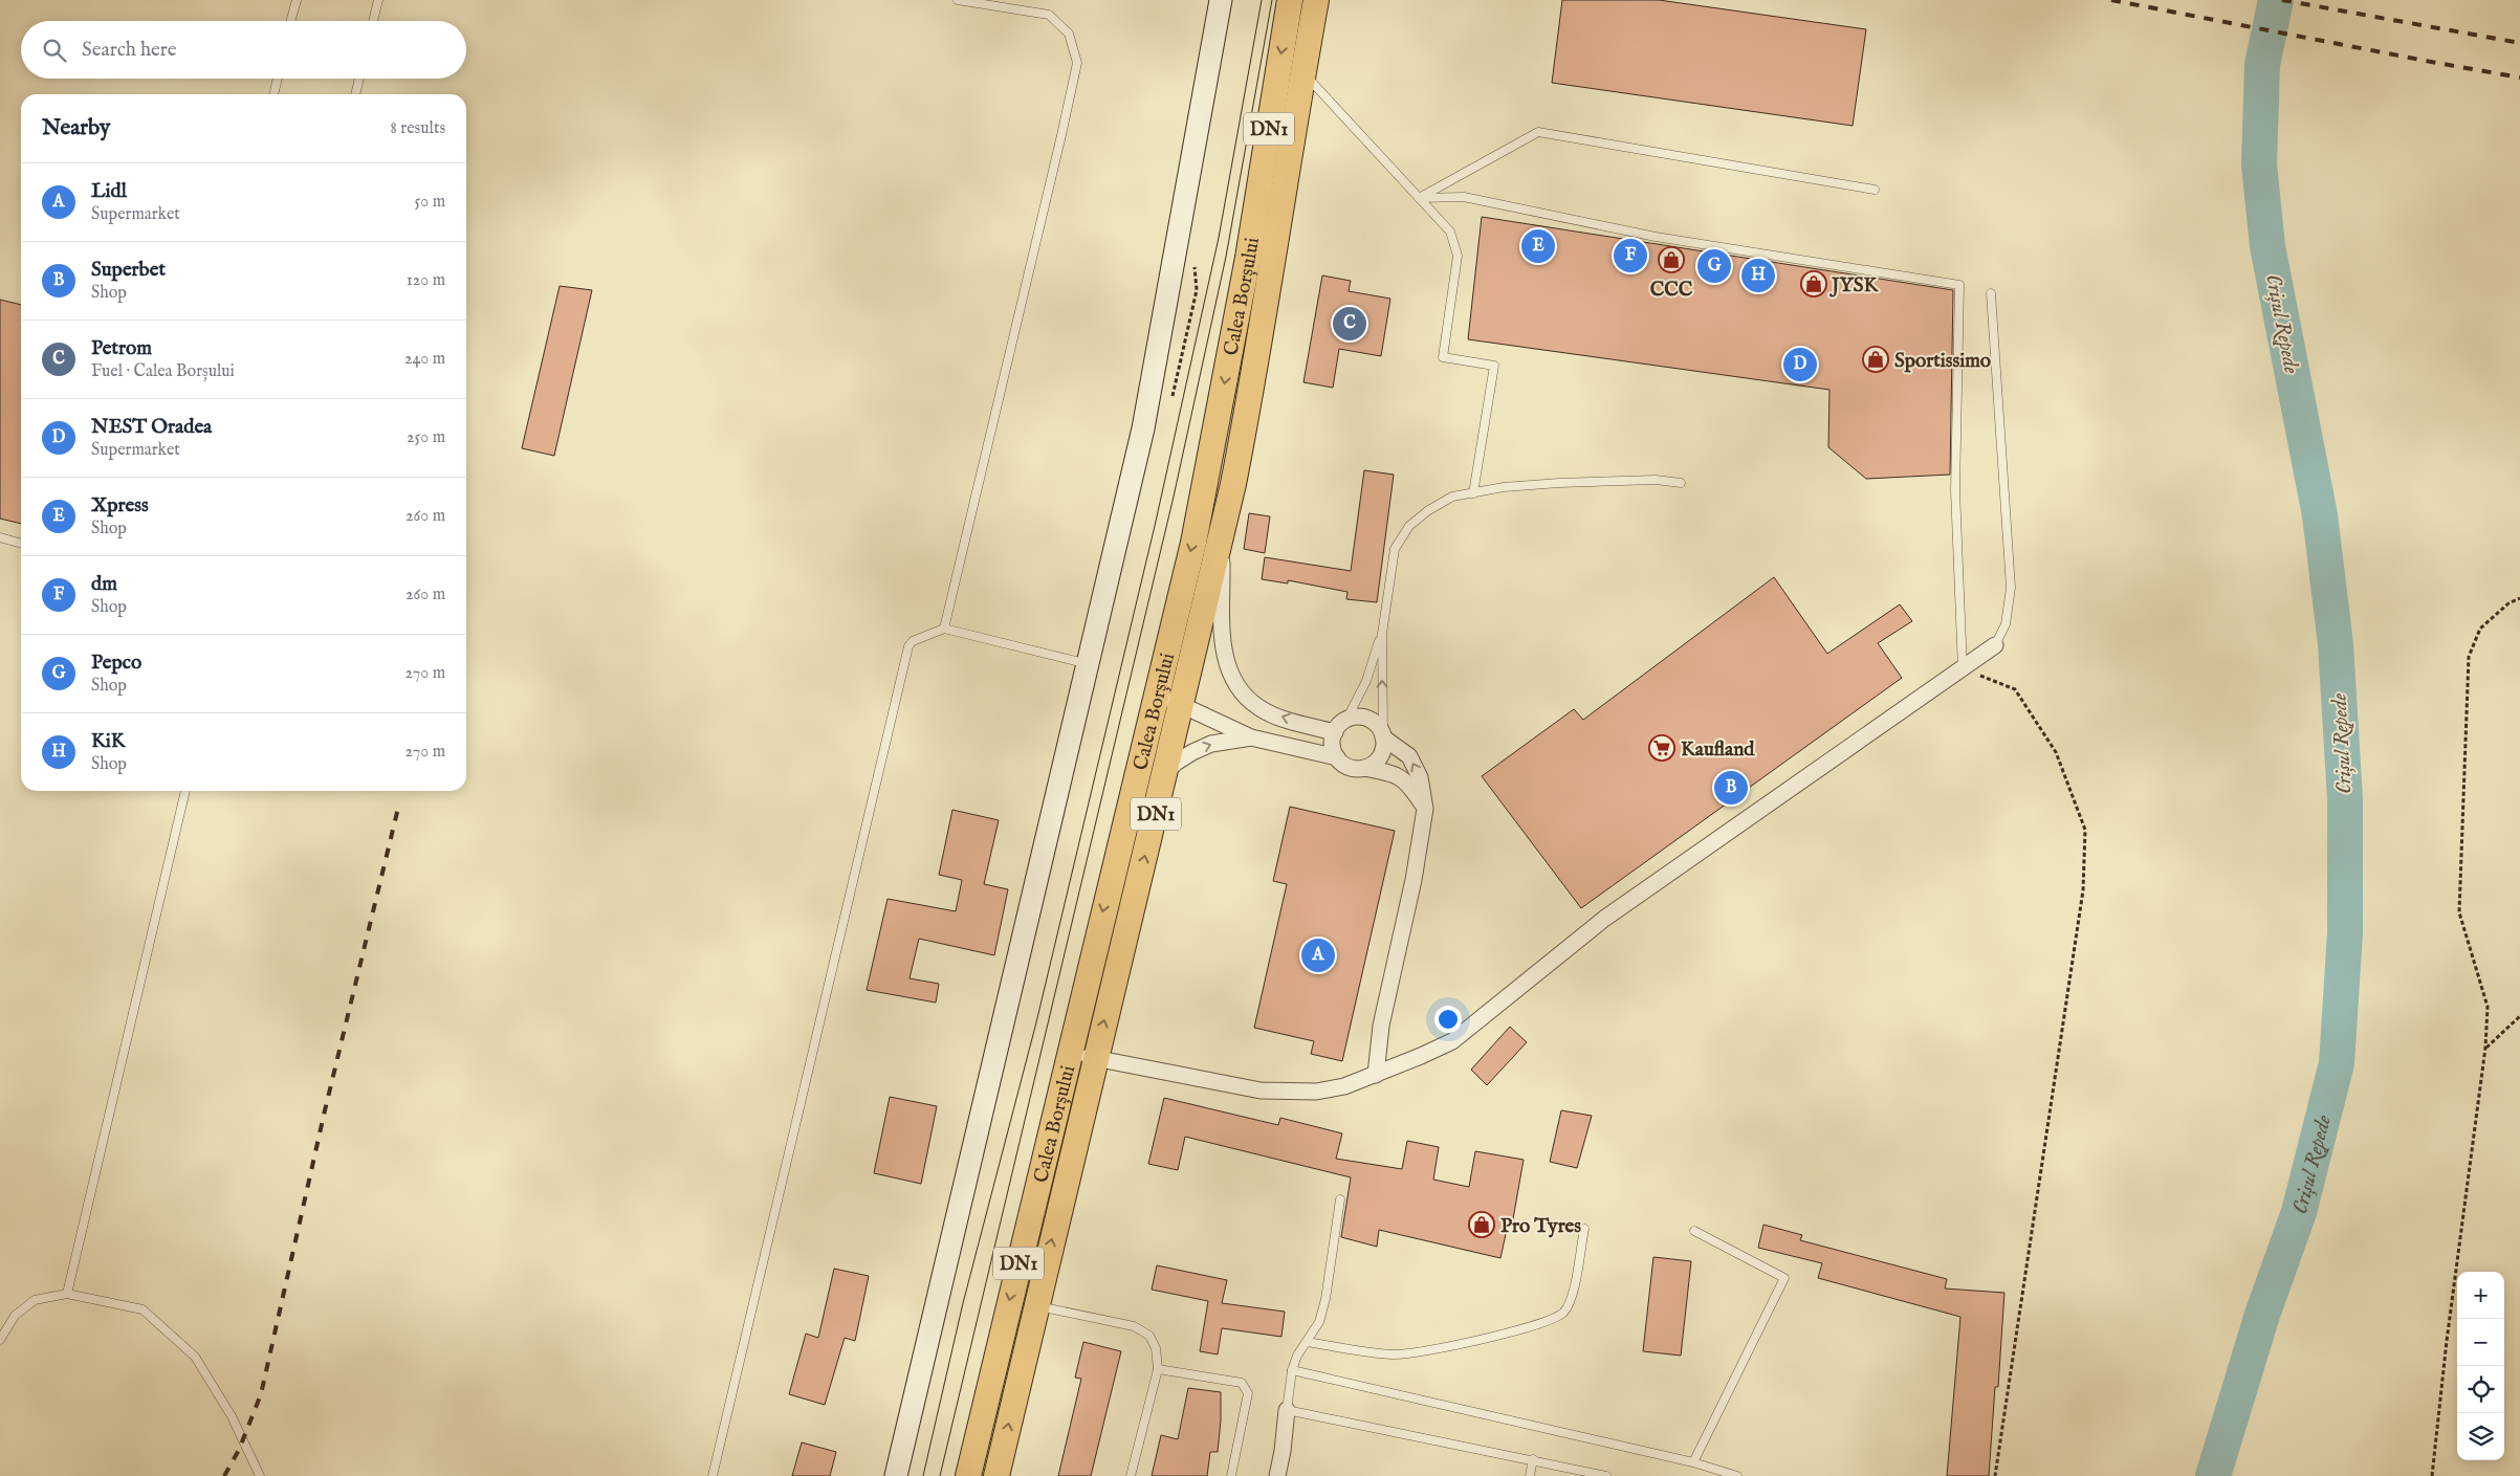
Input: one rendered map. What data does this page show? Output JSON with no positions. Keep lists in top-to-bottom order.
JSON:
{
  "streets": {
    "main road": ["DN1", "Calea Borșului"]
  },
  "water": ["Crișul Repede"],
  "places": {
    "shop": [
      "CCC",
      "JYSK",
      "Sportissimo",
      "Pro Tyres"
    ],
    "supermarket": ["Kaufland"]
  },
  "page": {
    "search": "Search here",
    "heading": ["Nearby", "8 results"],
    "list": [
      {
        "mark": "A",
        "name": "Lidl",
        "note": "Supermarket",
        "value": "50 m"
      },
      {
        "mark": "B",
        "name": "Superbet",
        "note": "Shop",
        "value": "120 m"
      },
      {
        "mark": "C",
        "name": "Petrom",
        "note": "Fuel · Calea Borșului",
        "value": "240 m"
      },
      {
        "mark": "D",
        "name": "NEST Oradea",
        "note": "Supermarket",
        "value": "250 m"
      },
      {
        "mark": "E",
        "name": "Xpress",
        "note": "Shop",
        "value": "260 m"
      },
      {
        "mark": "F",
        "name": "dm",
        "note": "Shop",
        "value": "260 m"
      },
      {
        "mark": "G",
        "name": "Pepco",
        "note": "Shop",
        "value": "270 m"
      },
      {
        "mark": "H",
        "name": "KiK",
        "note": "Shop",
        "value": "270 m"
      }
    ],
    "pins": [
      "E",
      "F",
      "G",
      "H",
      "C",
      "D",
      "B",
      "A"
    ],
    "map_buttons": ["+", "−"]
  }
}
